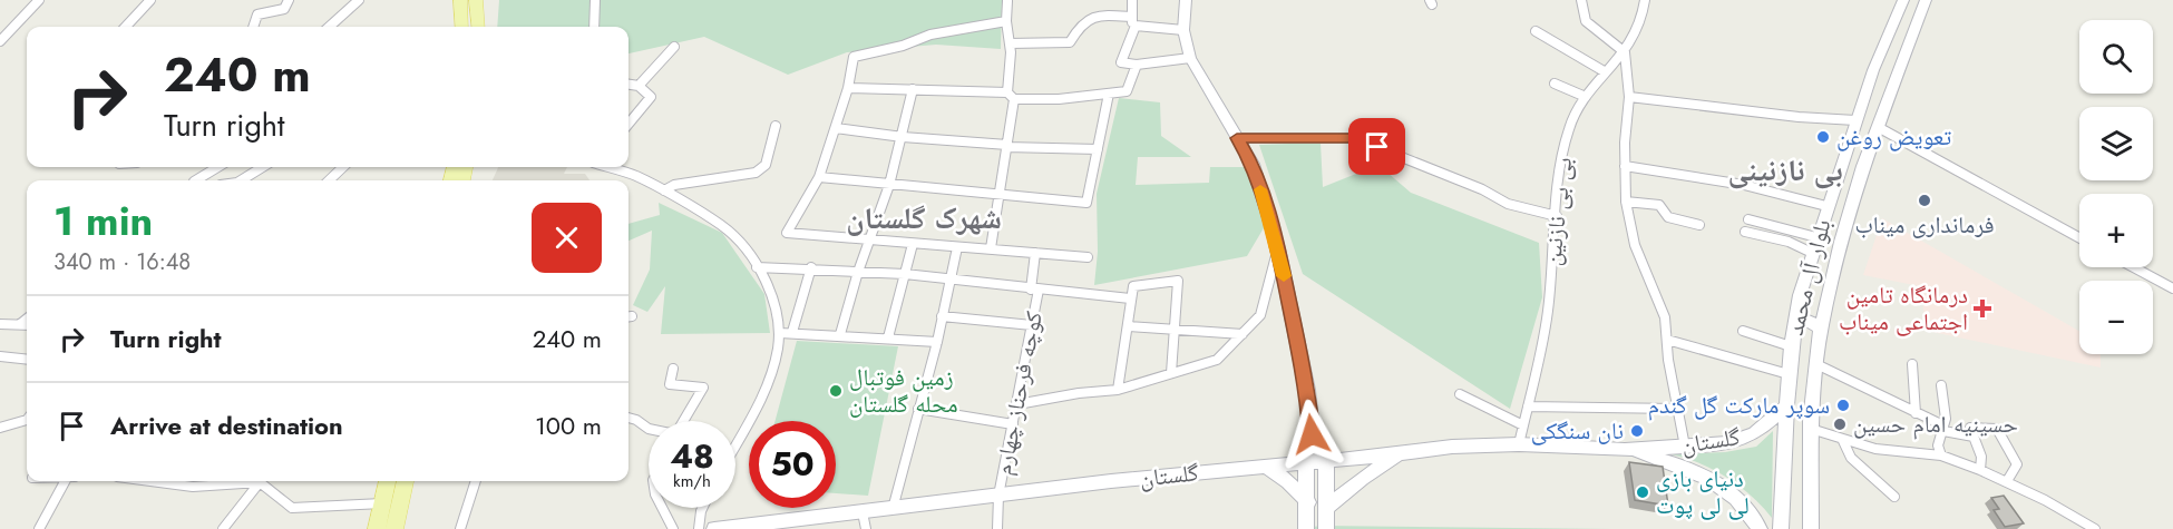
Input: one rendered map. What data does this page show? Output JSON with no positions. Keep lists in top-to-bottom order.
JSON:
{
  "streets": {
    "main road": ["بلوار آل محمد", "گلستان"],
    "street": ["بی بی نازنین", "کوچه فرحناز چهارم"]
  },
  "crossings": [
    ["بی بی نازنین", "گلستان"],
    ["بلوار آل محمد", "گلستان"],
    ["کوچه فرحناز چهارم", "گلستان"]
  ],
  "districts": ["بی نازنینی", "شهرک گلستان"],
  "places": {
    "other": [
      "تعویض روغن",
      "فرمانداری میناب",
      "زمین فوتبال محله گلستان",
      "سوپر مارکت گل گندم",
      "حسینیه امام حسین",
      "نان سنگکی",
      "دنیای بازی لی لی پوت"
    ],
    "health": ["درمانگاه تامین اجتماعی میناب"]
  },
  "page": {
    "map_buttons": ["+", "−"],
    "turn": ["240 m", "Turn right"],
    "heading": ["1 min", "340 m · 16:48"],
    "list": [
      {
        "name": "Turn right",
        "value": "240 m"
      },
      {
        "name": "Arrive at destination",
        "value": "100 m"
      }
    ],
    "speed": "48 km/h",
    "limit": "50"
  }
}
